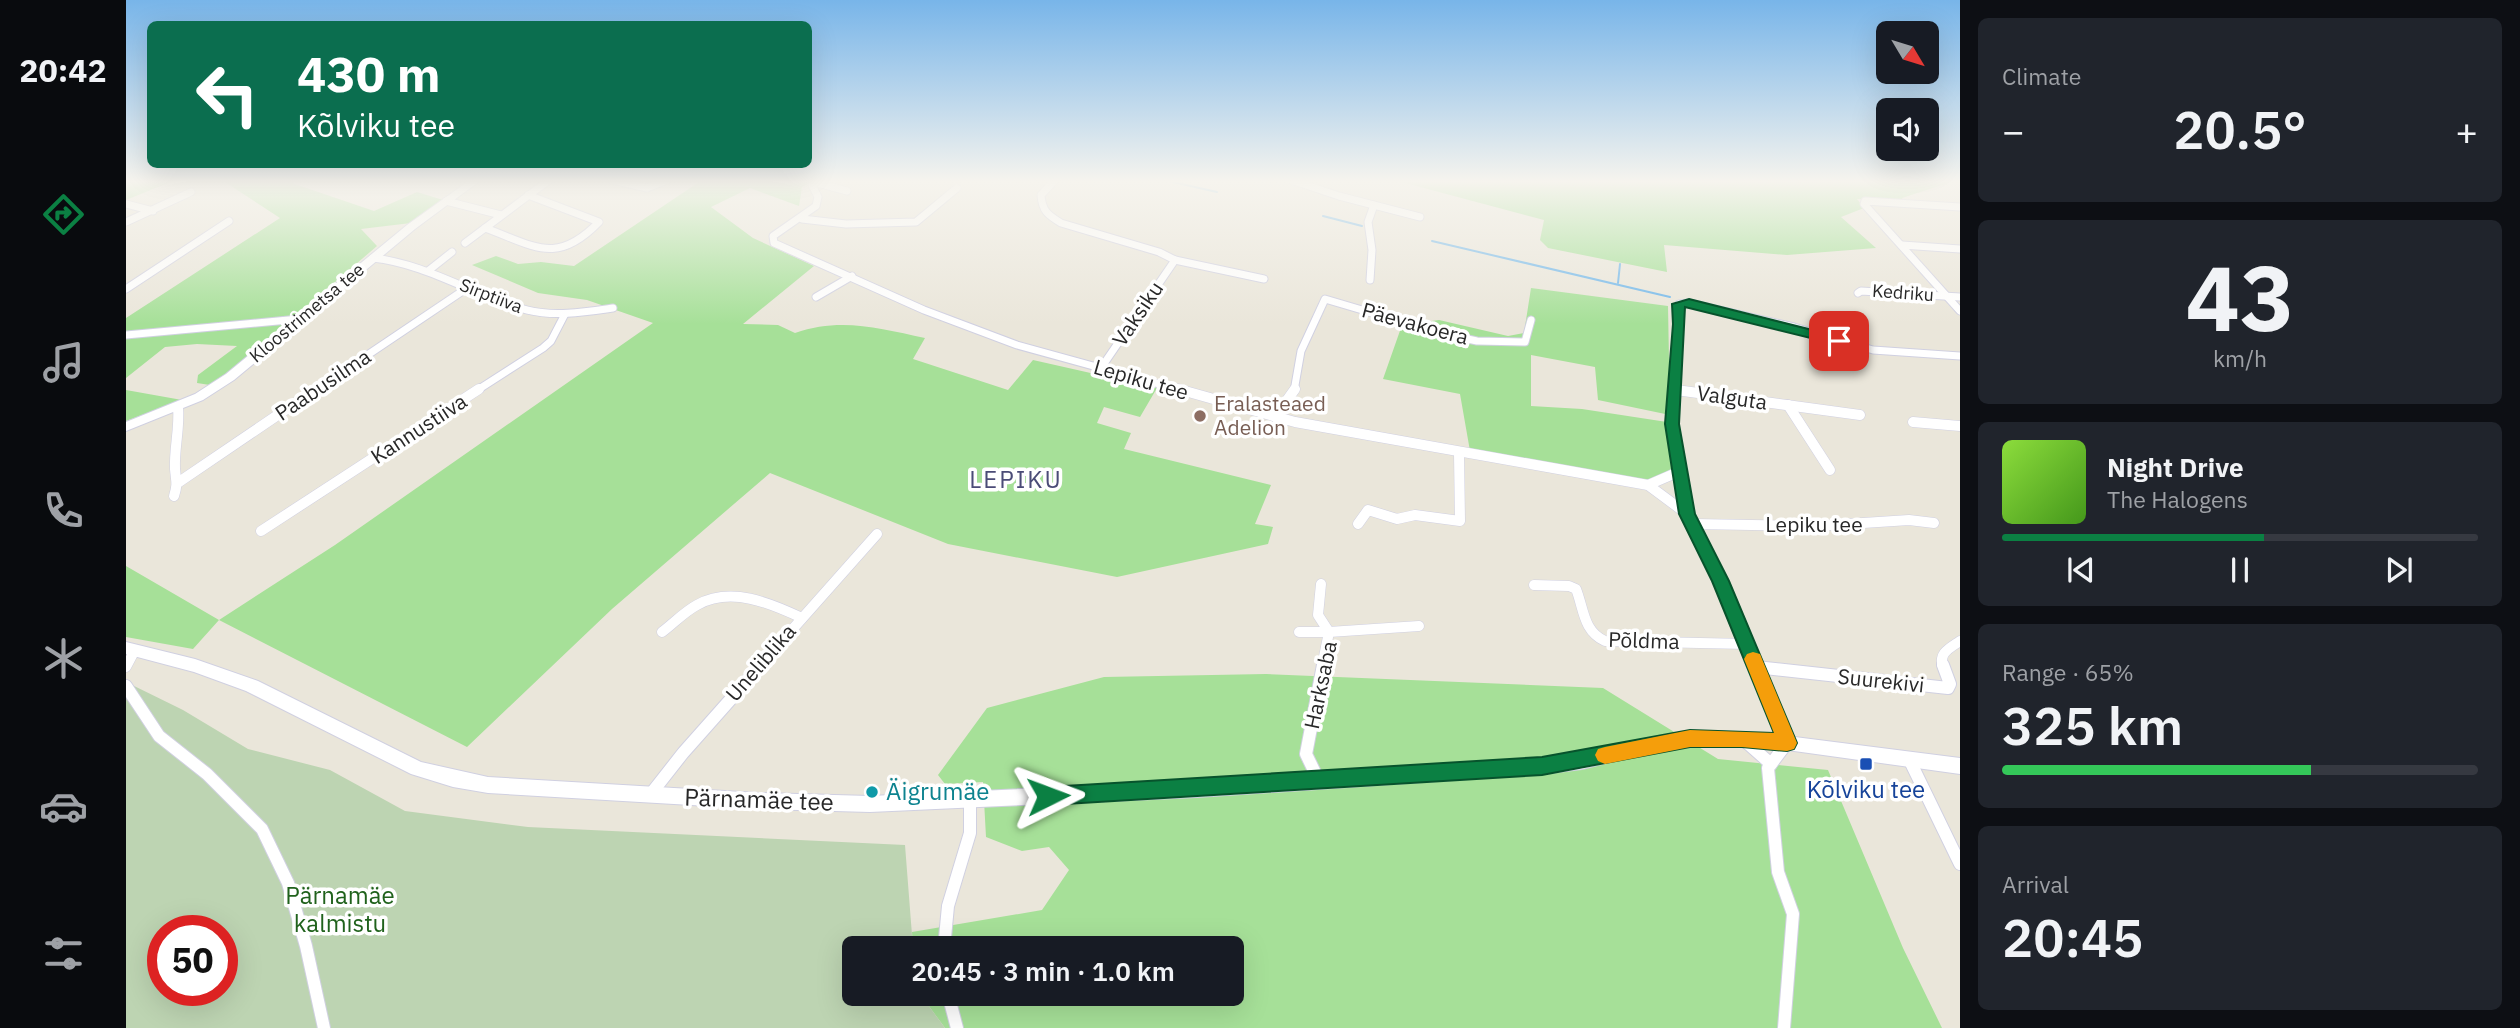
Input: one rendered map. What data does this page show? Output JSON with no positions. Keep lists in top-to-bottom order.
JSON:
{
  "streets": {
    "main road": ["Kloostrimetsa tee", "Pärnamäe tee"],
    "street": [
      "Kedriku",
      "Sirptiiva",
      "Vaksiku",
      "Päevakoera",
      "Lepiku tee",
      "Paabusilma",
      "Valguta",
      "Kannustiiva",
      "Põldma",
      "Uneliblika",
      "Suurekivi",
      "Harksaba"
    ]
  },
  "crossings": [
    ["Sirptiiva", "Kloostrimetsa tee"],
    ["Sirptiiva", "Paabusilma"],
    ["Sirptiiva", "Kannustiiva"],
    ["Vaksiku", "Lepiku tee"],
    ["Päevakoera", "Lepiku tee"],
    ["Uneliblika", "Pärnamäe tee"],
    ["Harksaba", "Pärnamäe tee"]
  ],
  "districts": ["LEPIKU"],
  "parks": ["Pärnamäe kalmistu"],
  "places": {
    "other": ["Eralasteaed Adelion", "Äigrumäe"],
    "transit": ["Kõlviku tee"]
  },
  "north": "bottom right",
  "page": {
    "tabs": "20:42",
    "tile": [
      "Climate",
      ["43", "km/h"],
      ["Range · 65%", "325 km"],
      ["Arrival", "20:45"]
    ],
    "turn": ["430 m", "Kõlviku tee"],
    "heat": ["−", "20.5°", "+"],
    "song": ["Night Drive", "The Halogens"],
    "limit": "50",
    "trip": "20:45 · 3 min · 1.0 km"
  }
}
